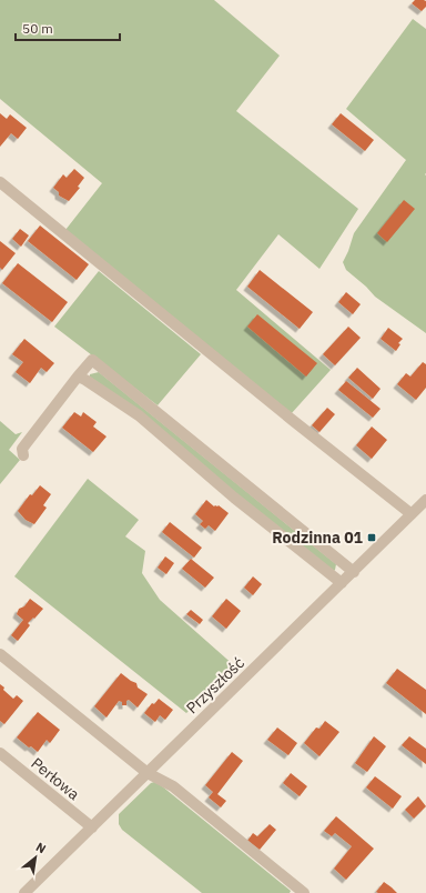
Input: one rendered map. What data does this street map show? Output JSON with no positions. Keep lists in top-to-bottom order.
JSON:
{
  "streets": {
    "street": ["Przyszłość", "Perłowa"]
  },
  "crossings": [
    ["Przyszłość", "Perłowa"]
  ],
  "places": {
    "transit": ["Rodzinna 01"]
  },
  "scale_bar": "50 m",
  "north": "top right"
}
